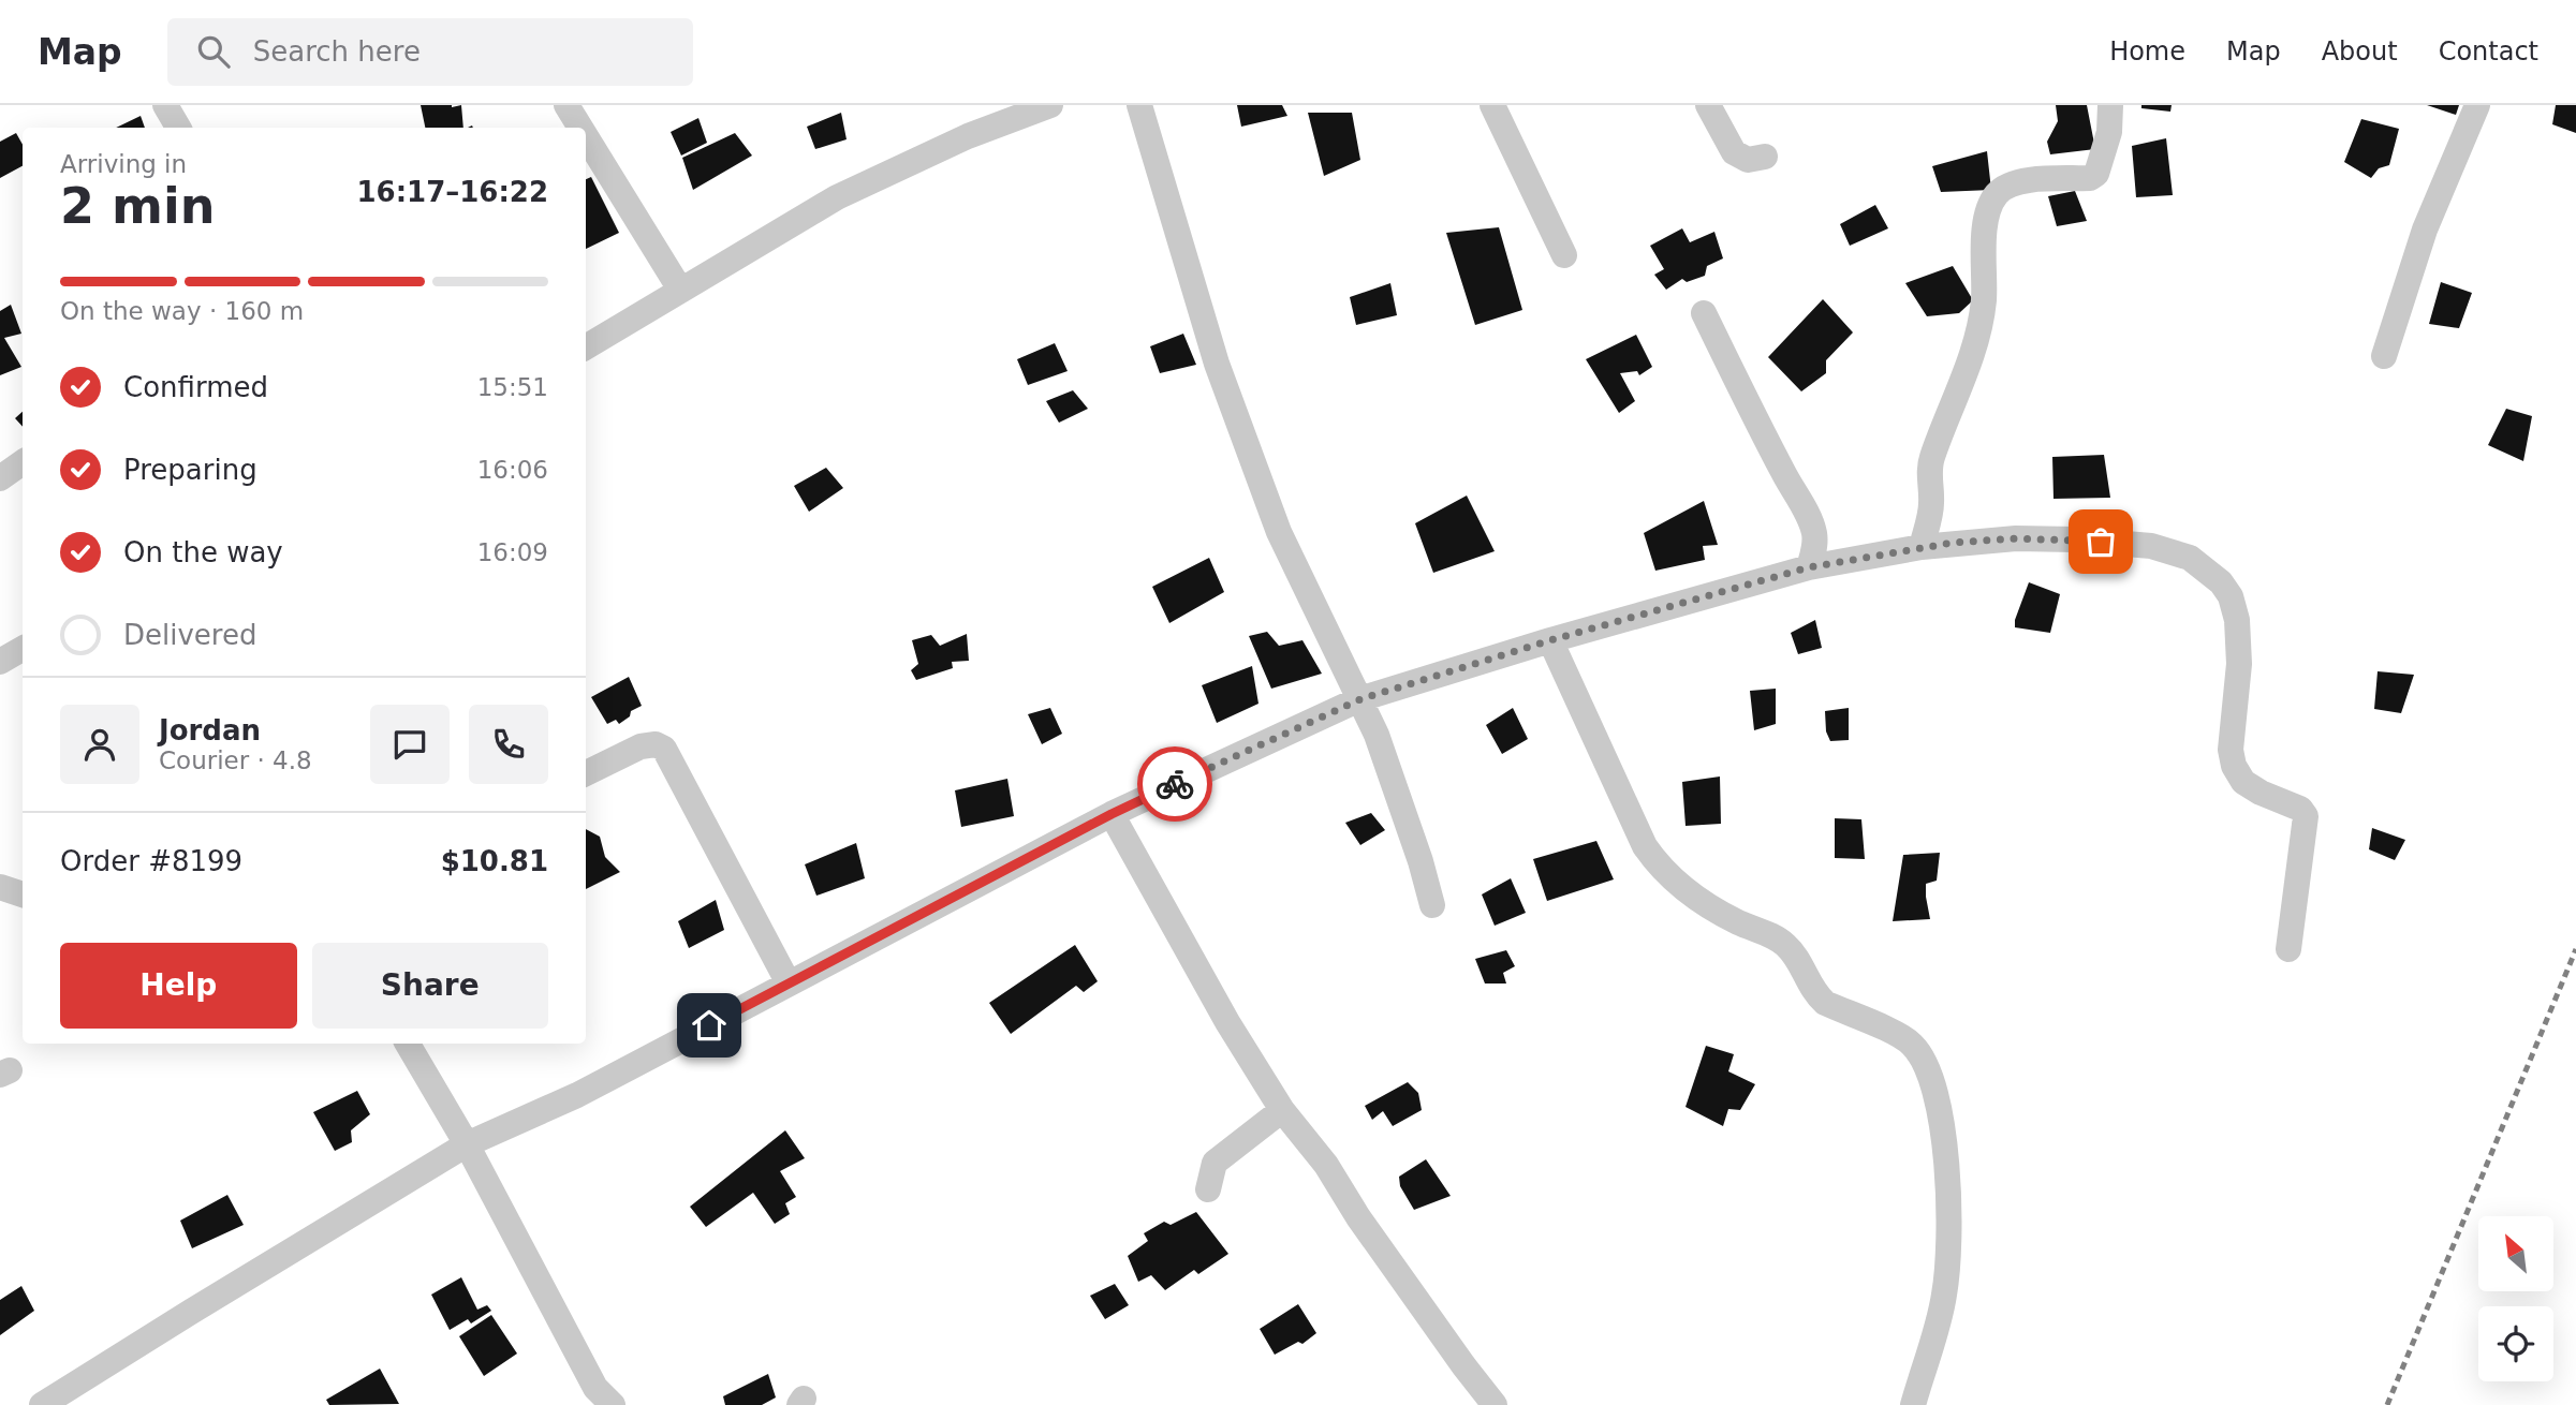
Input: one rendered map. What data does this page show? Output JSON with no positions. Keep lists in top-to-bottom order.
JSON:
{
  "north": "top left",
  "page": {
    "header": "Map",
    "search": "Search here",
    "nav": [
      "Home",
      "Map",
      "About",
      "Contact"
    ],
    "heading": ["2 min", "Arriving in", "16:17–16:22"],
    "panel": [
      "Jordan",
      "Courier · 4.8",
      "Order #8199",
      "$10.81"
    ],
    "bar": "On the way · 160 m",
    "list": [
      ["Confirmed", "15:51"],
      ["Preparing", "16:06"],
      ["On the way", "16:09"],
      "Delivered"
    ],
    "buttons": ["Help", "Share"]
  }
}
